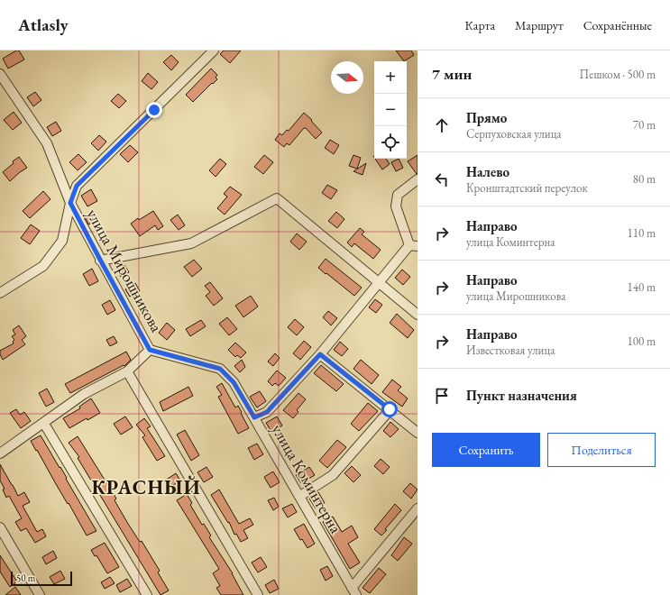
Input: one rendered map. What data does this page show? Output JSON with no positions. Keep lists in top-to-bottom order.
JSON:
{
  "streets": {
    "street": ["улица Мирошникова", "улица Коминтерна"]
  },
  "crossings": [
    ["улица Мирошникова", "улица Коминтерна"]
  ],
  "districts": ["КРАСНЫЙ"],
  "scale_bar": "50 m",
  "north": "right",
  "page": {
    "header": "Atlasly",
    "nav": ["Карта", "Маршрут", "Сохранённые"],
    "heading": ["7 мин", "Пешком · 500 m"],
    "map_buttons": ["+", "−"],
    "list": [
      ["Прямо", "Серпуховская улица", "70 m"],
      ["Налево", "Кронштадтский переулок", "80 m"],
      ["Направо", "улица Коминтерна", "110 m"],
      ["Направо", "улица Мирошникова", "140 m"],
      ["Направо", "Известковая улица", "100 m"],
      "Пункт назначения"
    ],
    "buttons": ["Сохранить", "Поделиться"],
    "scale": "50 m"
  }
}
